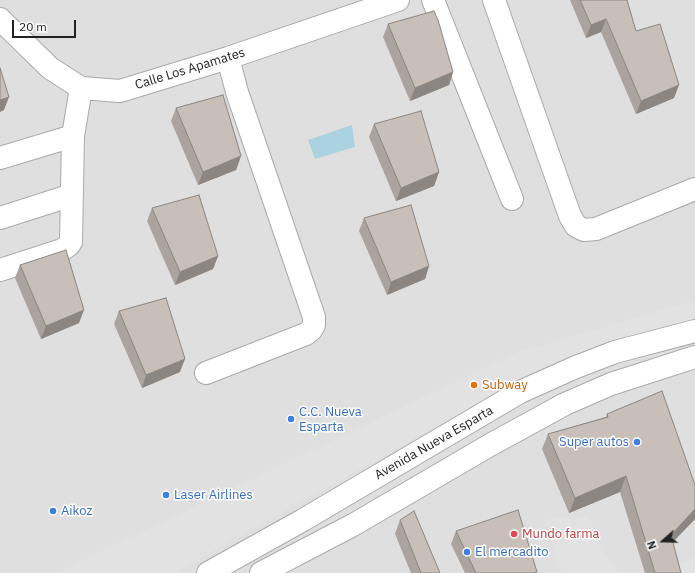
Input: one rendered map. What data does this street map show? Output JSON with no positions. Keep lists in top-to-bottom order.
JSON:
{
  "streets": {
    "street": ["Calle Los Apamates", "Avenida Nueva Esparta"]
  },
  "places": [
    "Subway",
    "C.C. Nueva Esparta",
    "Super autos",
    "Laser Airlines",
    "Aikoz",
    "Mundo farma",
    "El mercadito"
  ],
  "scale_bar": "20 m",
  "north": "left"
}
